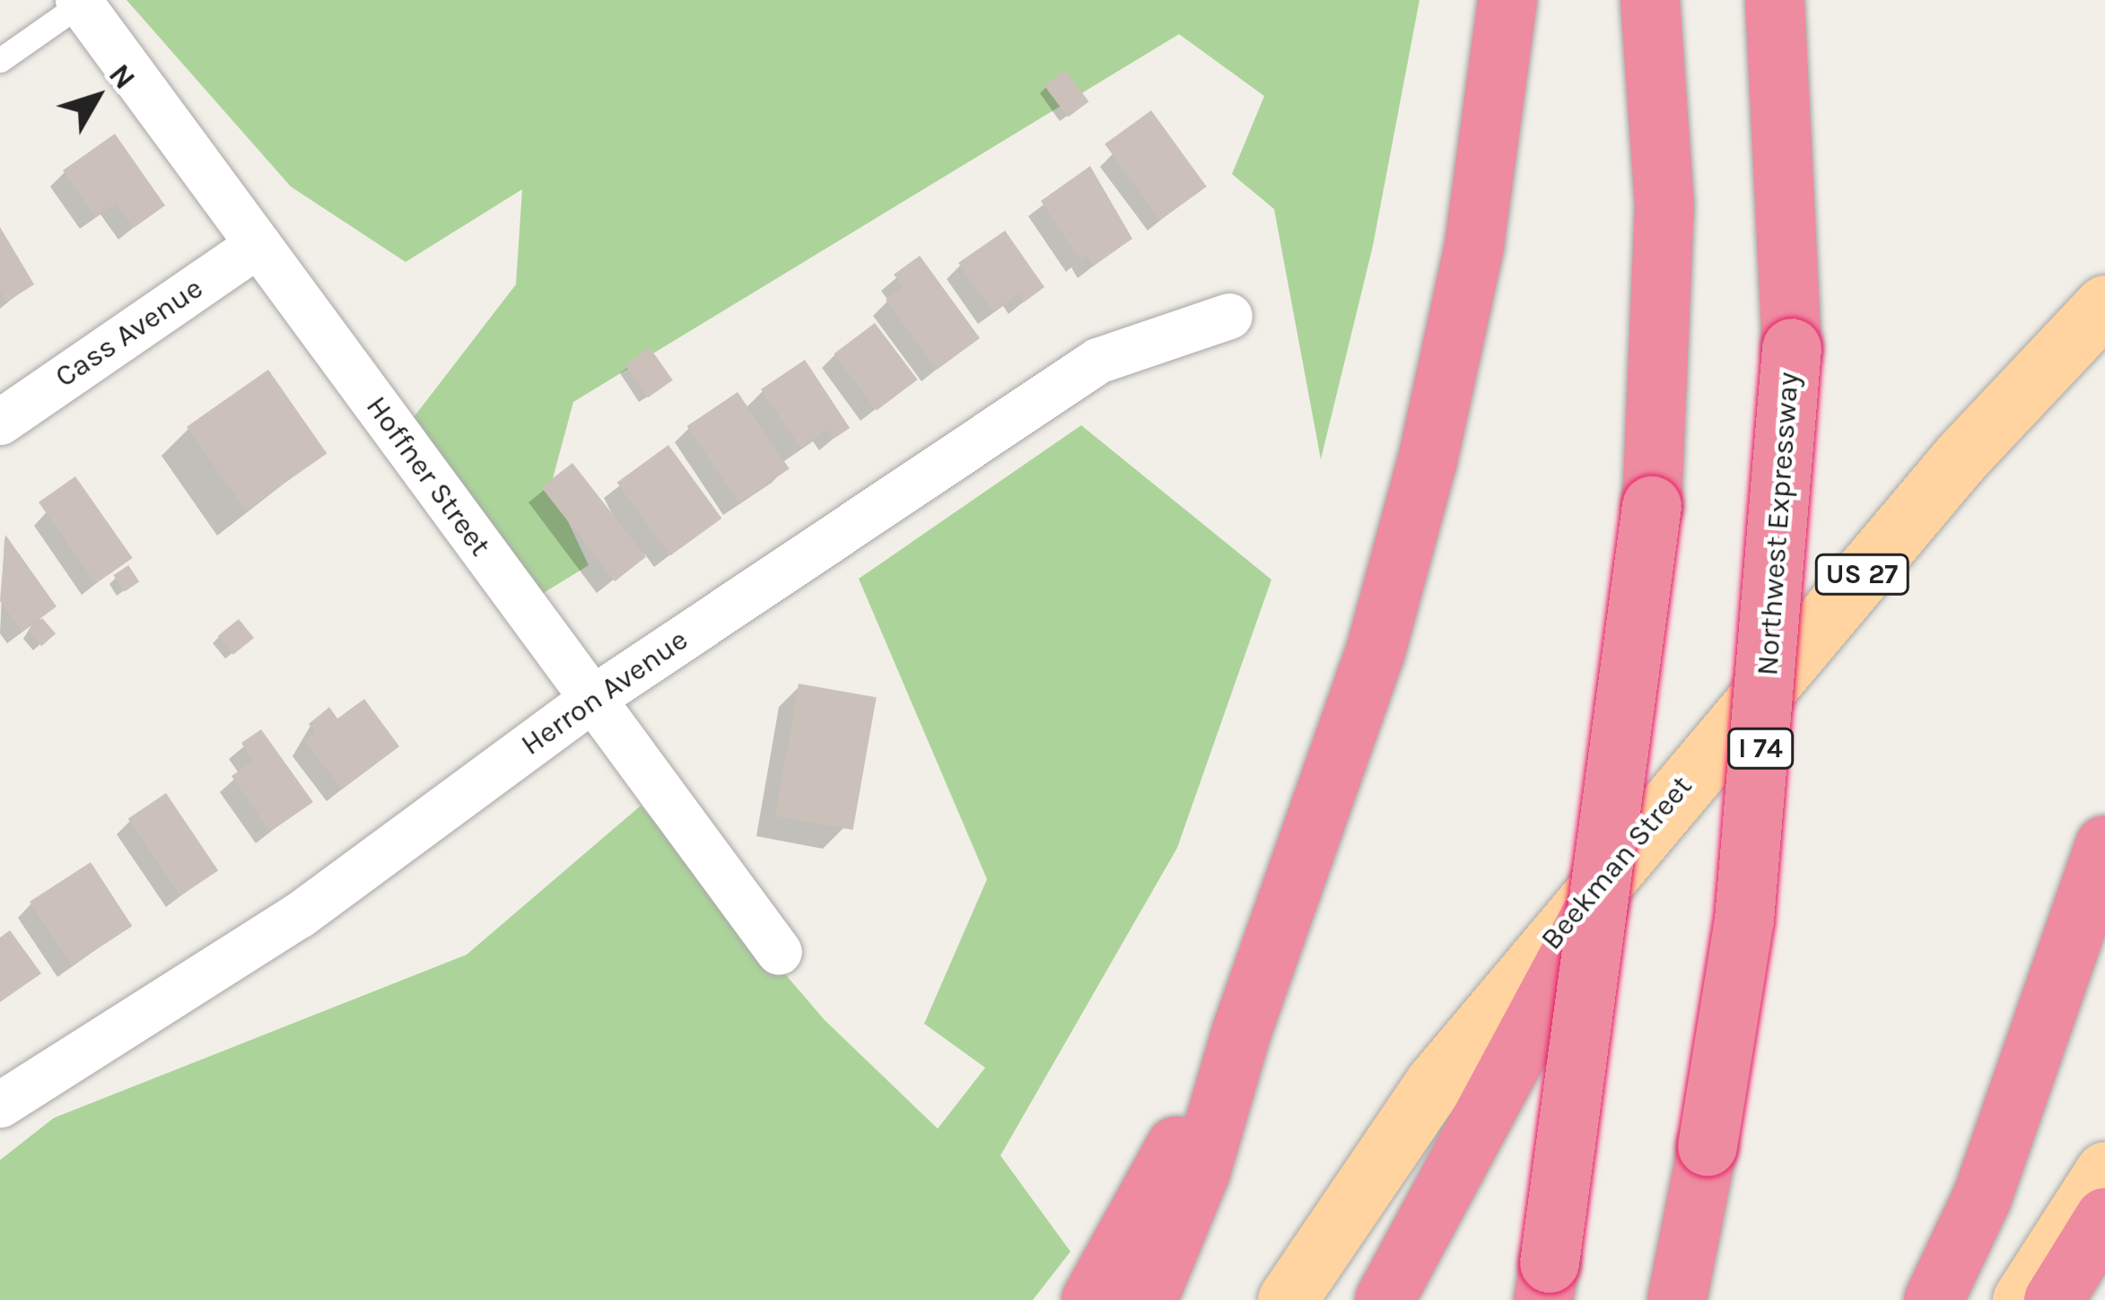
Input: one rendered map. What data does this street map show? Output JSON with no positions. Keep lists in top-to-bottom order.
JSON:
{
  "streets": {
    "highway": ["Northwest Expressway", "US 27", "I 74"],
    "main road": ["Beekman Street"],
    "street": ["Cass Avenue", "Hoffner Street", "Herron Avenue"]
  },
  "crossings": [
    ["Cass Avenue", "Hoffner Street"],
    ["Hoffner Street", "Herron Avenue"],
    ["US 27", "Beekman Street"]
  ],
  "north": "top right"
}
